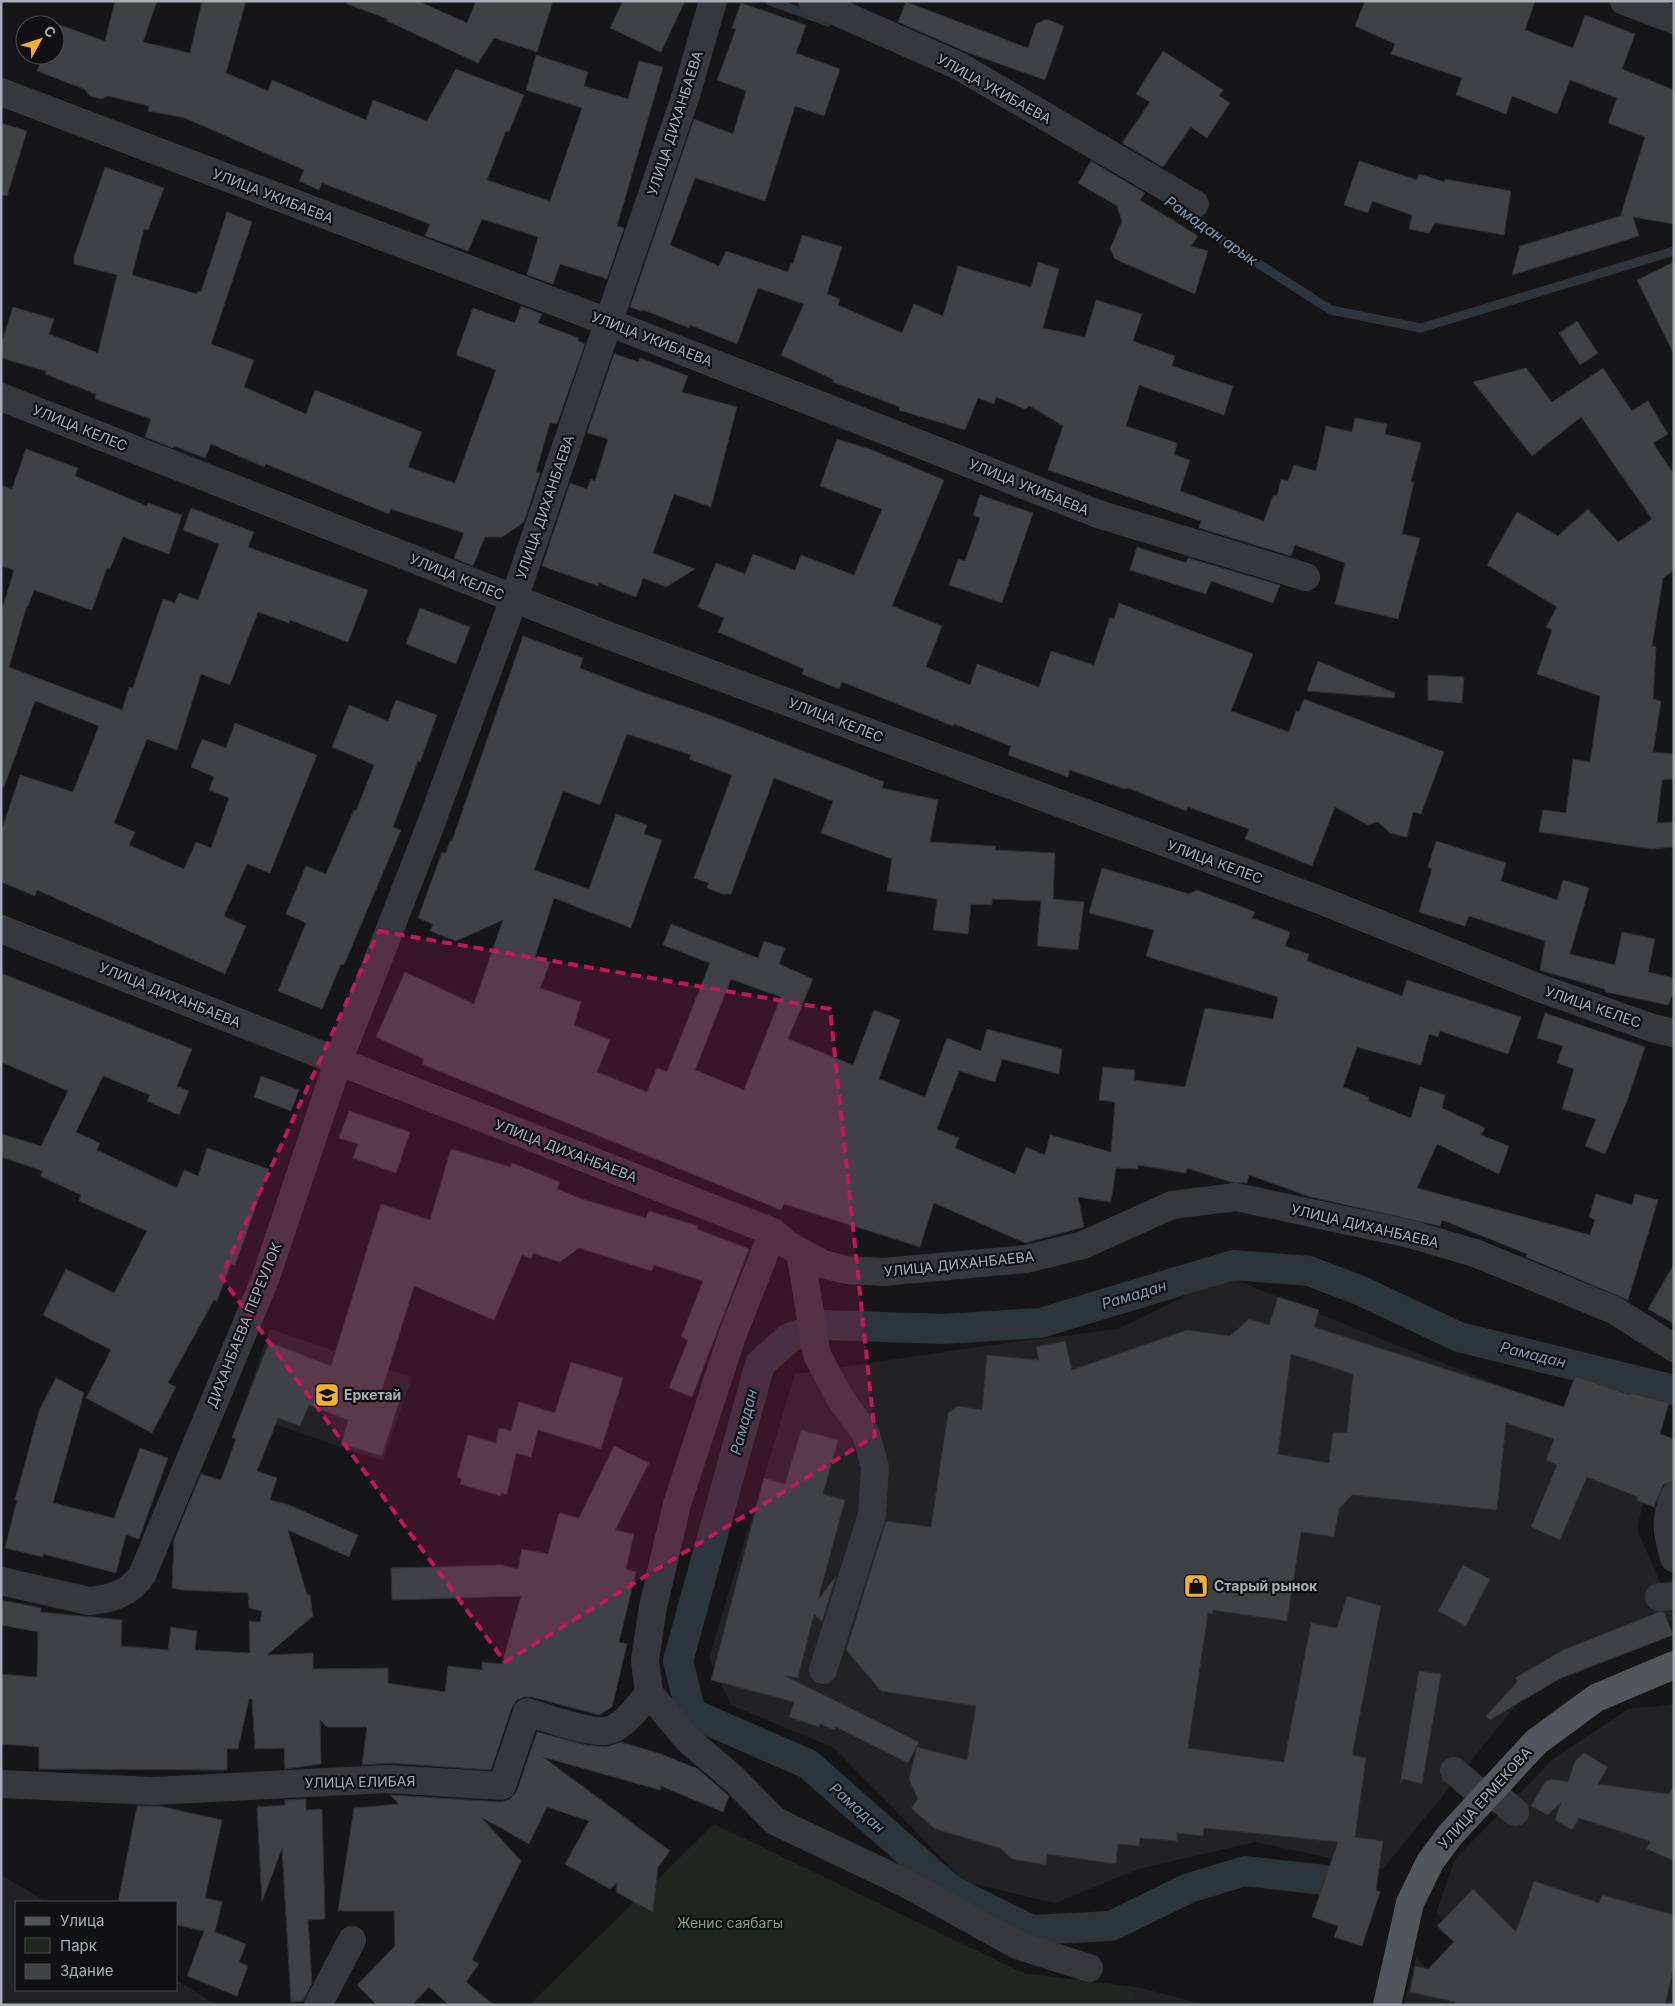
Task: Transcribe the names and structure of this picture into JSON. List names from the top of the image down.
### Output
{
  "streets": {
    "main road": ["УЛИЦА ЕРМЕКОВА"],
    "street": [
      "УЛИЦА УКИБАЕВА",
      "УЛИЦА ДИХАНБАЕВА",
      "УЛИЦА КЕЛЕС",
      "ДИХАНБАЕВА ПЕРЕУЛОК",
      "УЛИЦА ЕЛИБАЯ"
    ]
  },
  "crossings": [
    ["УЛИЦА УКИБАЕВА", "УЛИЦА ДИХАНБАЕВА"],
    ["УЛИЦА ДИХАНБАЕВА", "УЛИЦА КЕЛЕС"],
    ["УЛИЦА ДИХАНБАЕВА", "ДИХАНБАЕВА ПЕРЕУЛОК"]
  ],
  "water": ["Рамадан арык", "Рамадан"],
  "parks": ["Женис саябагы"],
  "places": {
    "school or university": ["Еркетай"],
    "shop": ["Старый рынок"]
  },
  "legend": ["Улица", "Парк", "Здание"],
  "north": "top right"
}
